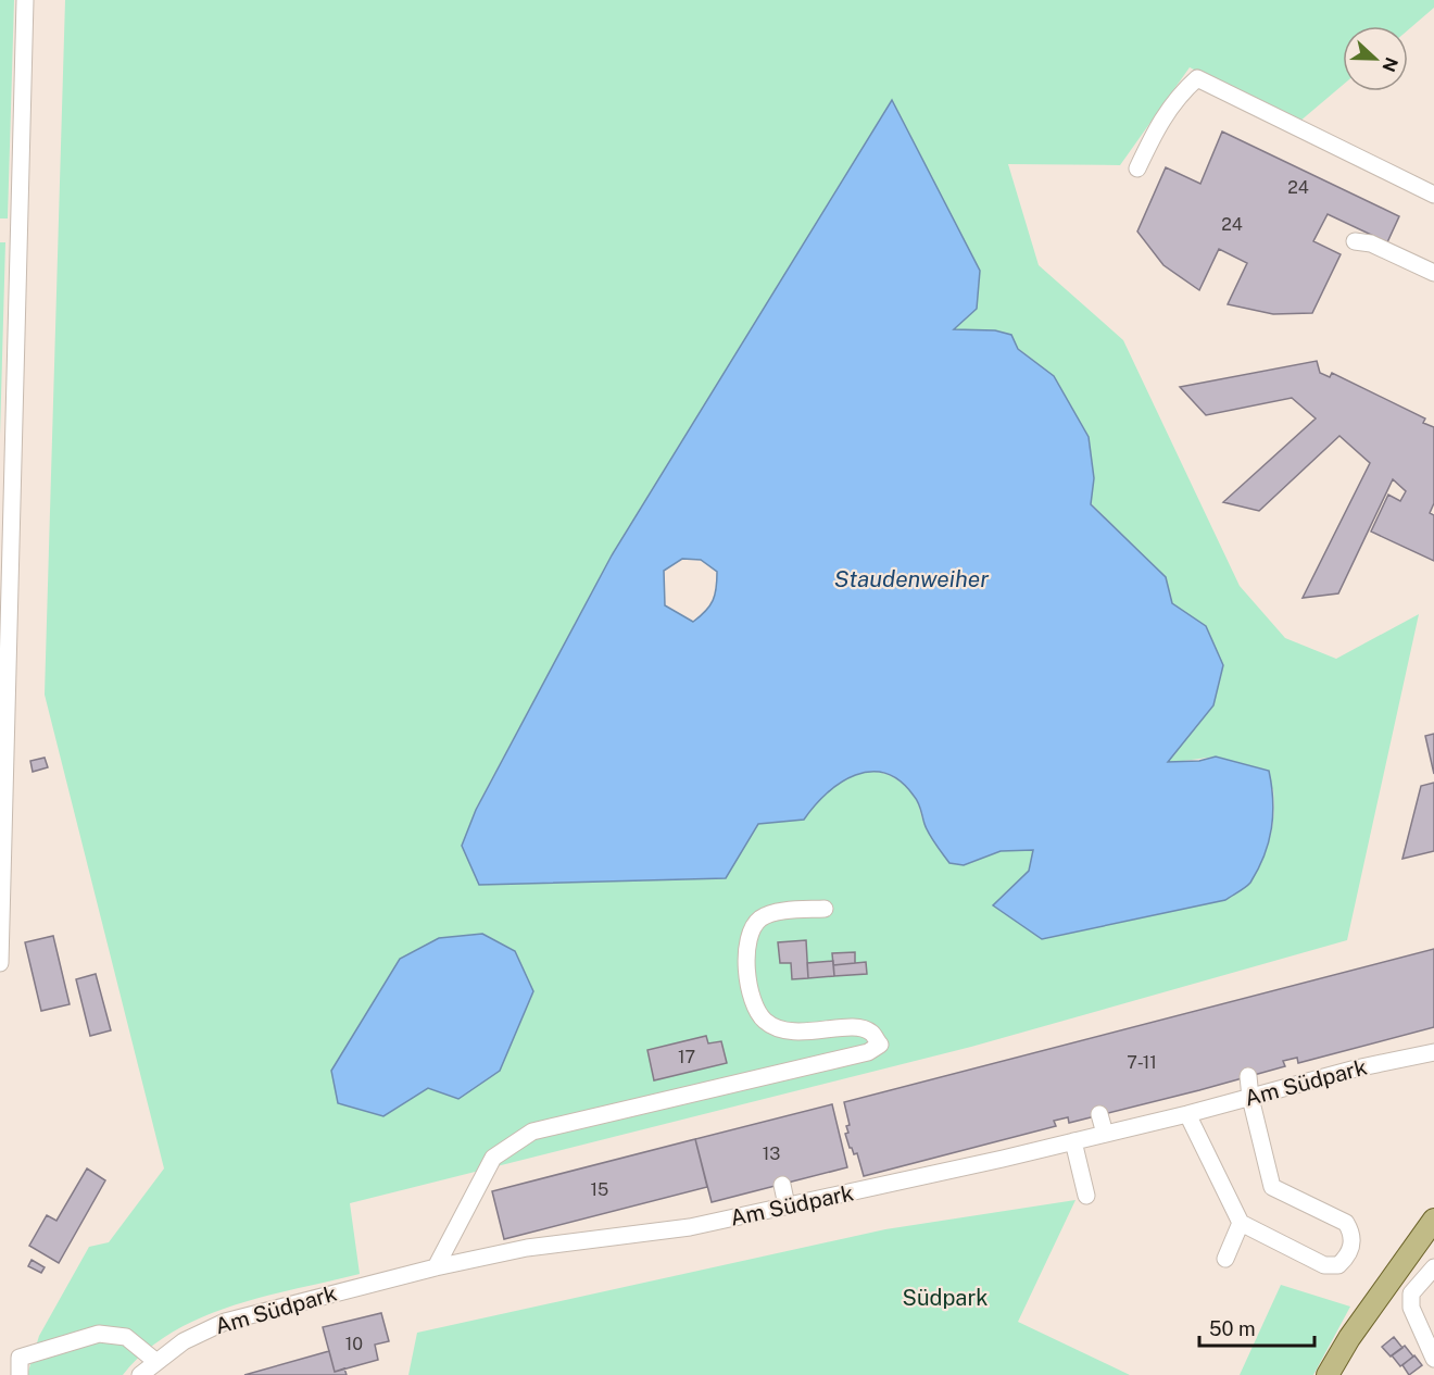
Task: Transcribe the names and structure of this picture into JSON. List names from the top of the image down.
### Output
{
  "streets": {
    "street": ["Am Südpark"]
  },
  "water": ["Staudenweiher"],
  "parks": ["Südpark"],
  "house_numbers": [
    "24",
    "24",
    "17",
    "7-11",
    "13",
    "15",
    "10"
  ],
  "scale_bar": "50 m",
  "north": "right"
}
